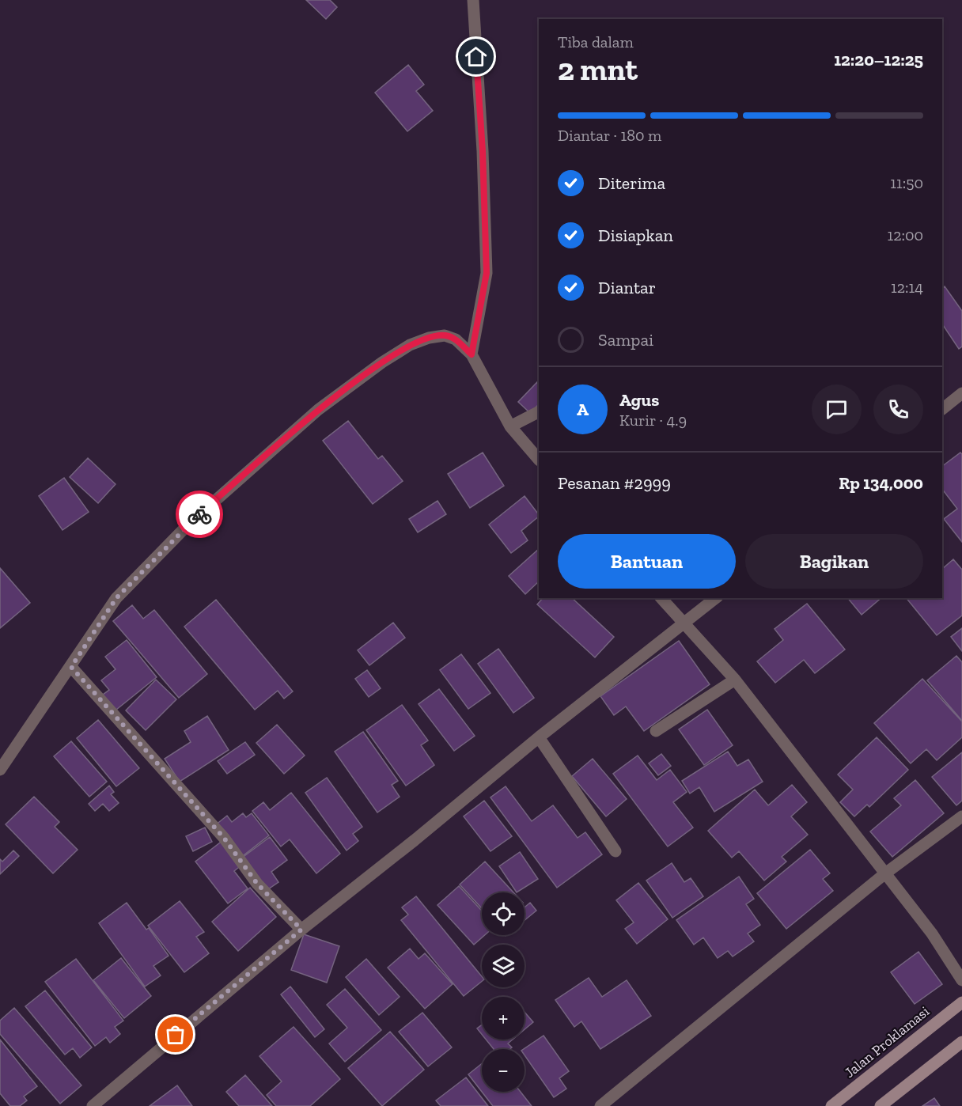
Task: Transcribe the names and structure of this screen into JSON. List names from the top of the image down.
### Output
{
  "streets": {
    "street": ["Jalan Proklamasi"]
  },
  "page": {
    "heading": ["2 mnt", "Tiba dalam", "12:20–12:25"],
    "panel": [
      "Agus",
      "Kurir · 4.9",
      "Pesanan #2999",
      "Rp 134,000"
    ],
    "bar": "Diantar · 180 m",
    "list": [
      ["Diterima", "11:50"],
      ["Disiapkan", "12:00"],
      ["Diantar", "12:14"],
      "Sampai"
    ],
    "round": "A",
    "buttons": ["Bantuan", "Bagikan"],
    "map_buttons": ["+", "−"]
  }
}
